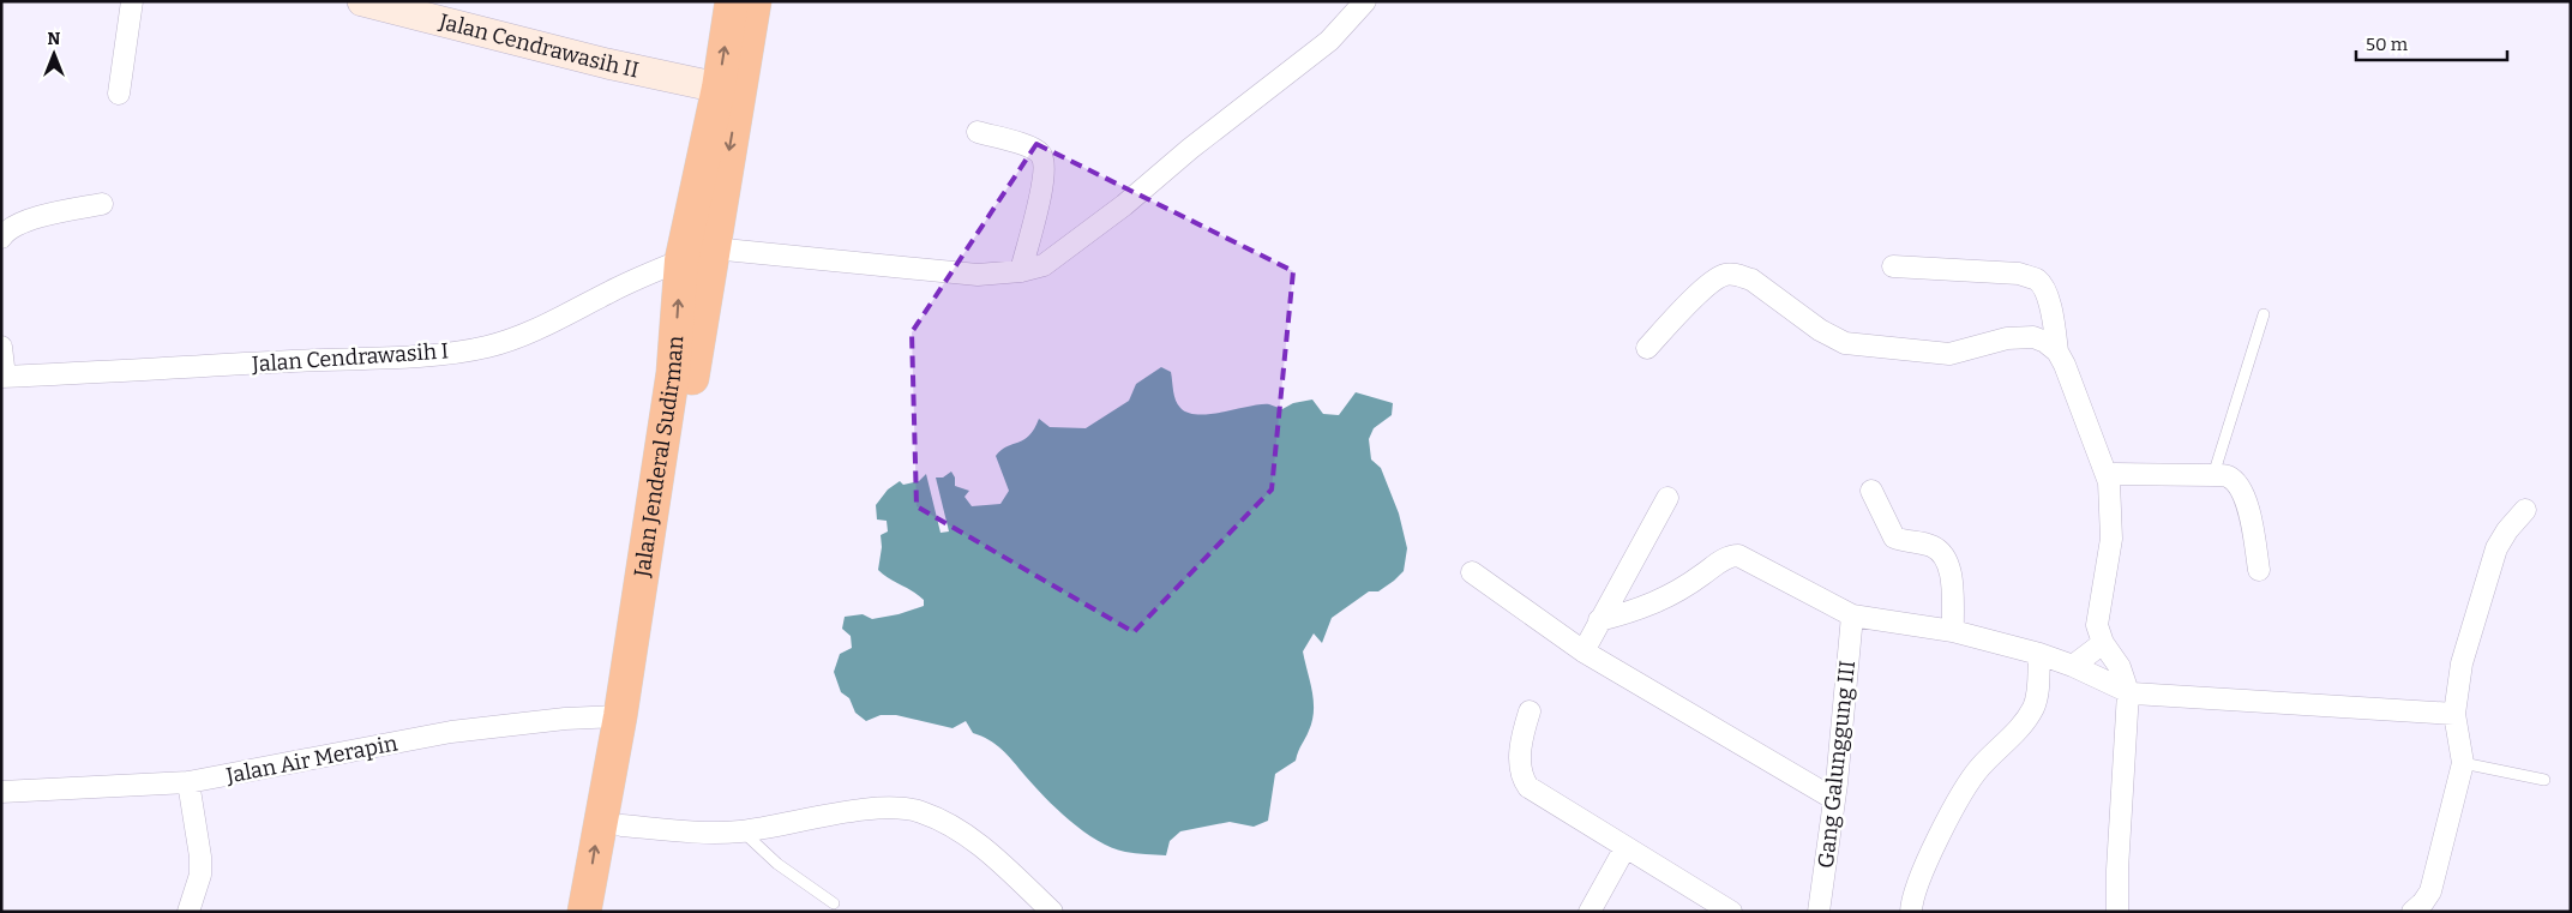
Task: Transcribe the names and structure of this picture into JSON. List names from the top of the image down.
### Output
{
  "streets": {
    "highway": ["Jalan Jenderal Sudirman"],
    "street": [
      "Jalan Cendrawasih II",
      "Jalan Cendrawasih I",
      "Jalan Air Merapin",
      "Gang Galunggung III"
    ]
  },
  "crossings": [
    ["Jalan Cendrawasih II", "Jalan Jenderal Sudirman"],
    ["Jalan Cendrawasih I", "Jalan Jenderal Sudirman"],
    ["Jalan Jenderal Sudirman", "Jalan Air Merapin"]
  ],
  "scale_bar": "50 m",
  "north": "top"
}
